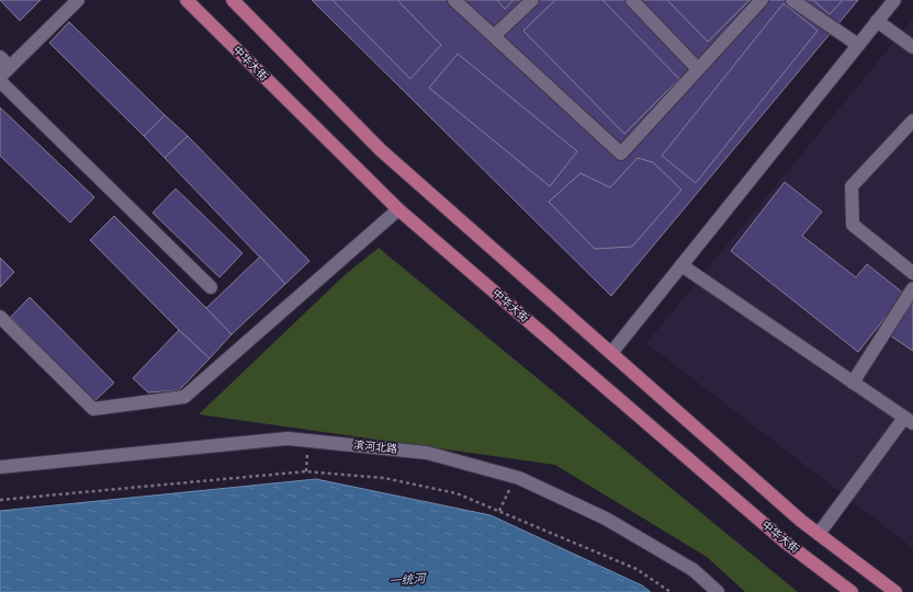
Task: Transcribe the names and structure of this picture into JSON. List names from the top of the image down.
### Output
{
  "streets": {
    "main road": ["中华大街"],
    "street": ["滨河北路"]
  },
  "water": ["一统河"]
}
